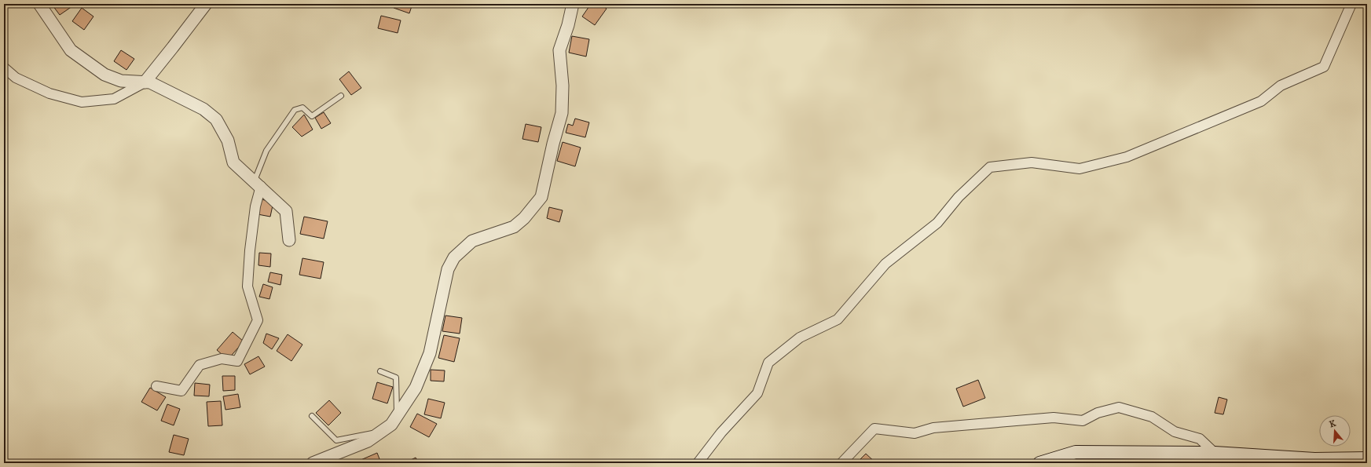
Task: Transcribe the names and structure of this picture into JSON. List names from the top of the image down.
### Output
{
  "north": "top"
}
